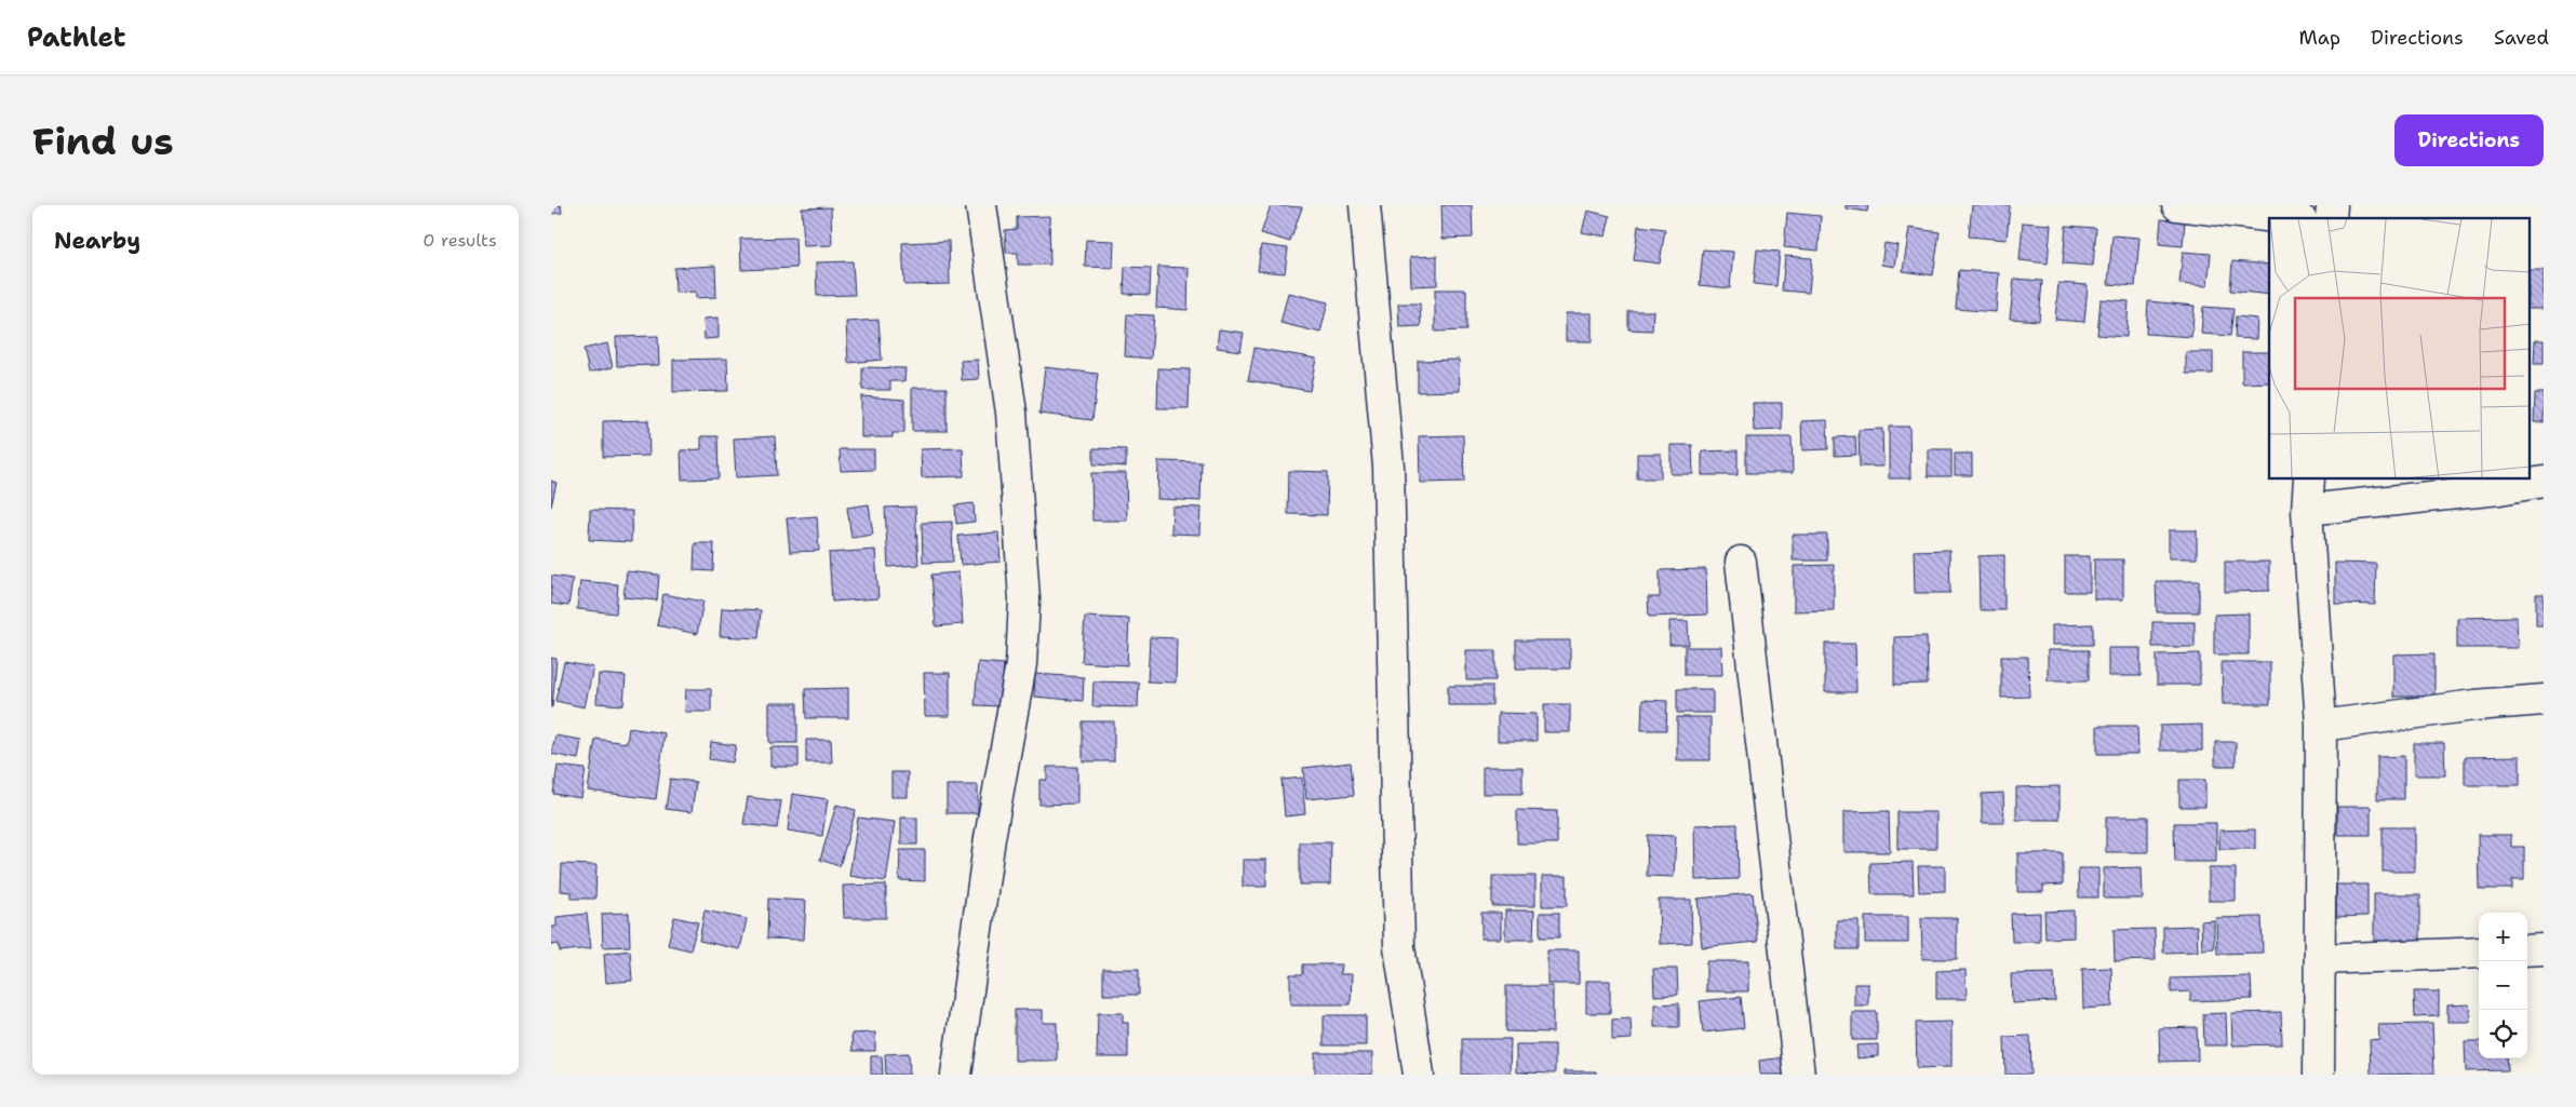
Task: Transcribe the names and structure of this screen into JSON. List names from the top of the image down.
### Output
{
  "page": {
    "header": "Pathlet",
    "nav": ["Map", "Directions", "Saved"],
    "buttons": "Directions",
    "title": "Find us",
    "heading": ["Nearby", "0 results"],
    "map_buttons": ["+", "−"]
  }
}
